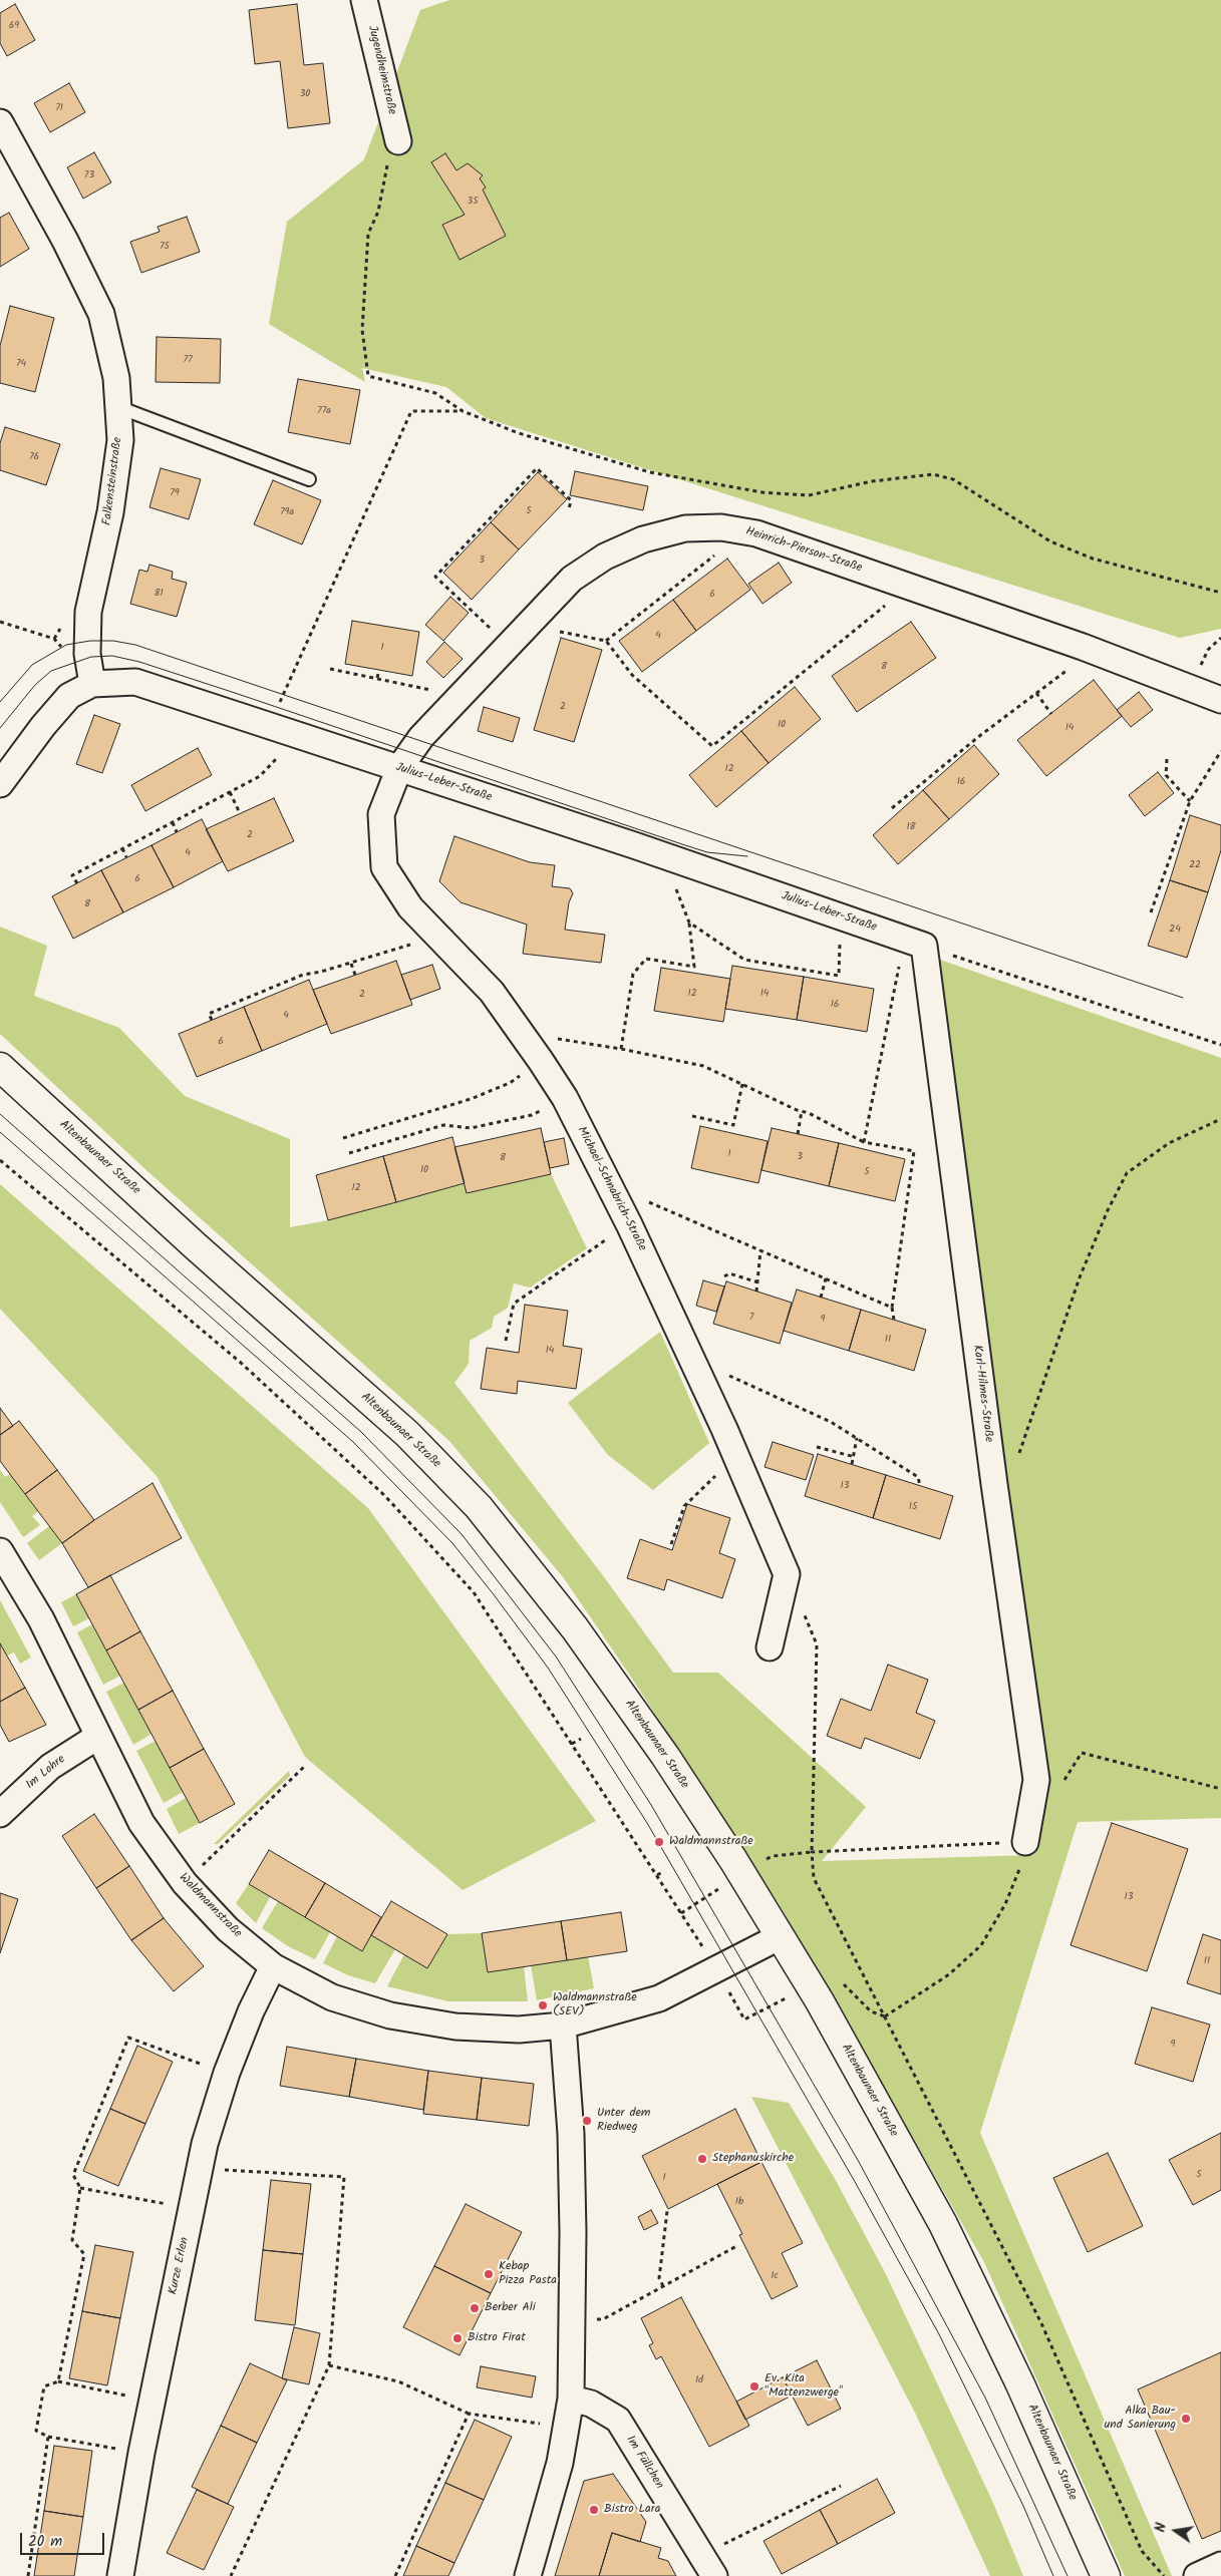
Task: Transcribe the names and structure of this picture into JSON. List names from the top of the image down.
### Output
{
  "streets": {
    "main road": ["Altenbaunaer Straße"],
    "street": [
      "Jugendheimstraße",
      "Falkensteinstraße",
      "Heinrich-Pierson-Straße",
      "Julius-Leber-Straße",
      "Michael-Schnabrich-Straße",
      "Karl-Hilmes-Straße",
      "Im Lohre",
      "Waldmannstraße",
      "Kurze Erlen",
      "Im Füllchen"
    ]
  },
  "crossings": [
    ["Falkensteinstraße", "Julius-Leber-Straße"],
    ["Heinrich-Pierson-Straße", "Julius-Leber-Straße"],
    ["Heinrich-Pierson-Straße", "Michael-Schnabrich-Straße"],
    ["Julius-Leber-Straße", "Michael-Schnabrich-Straße"],
    ["Julius-Leber-Straße", "Karl-Hilmes-Straße"],
    ["Altenbaunaer Straße", "Waldmannstraße"],
    ["Im Lohre", "Waldmannstraße"],
    ["Waldmannstraße", "Kurze Erlen"]
  ],
  "places": [
    "Waldmannstraße",
    "Waldmannstraße (SEV)",
    "Unter dem Riedweg",
    "Stephanuskirche",
    "Kebap Pizza Pasta",
    "Berber Ali",
    "Bistro Firat",
    "Ev. Kita \"Mattenzwerge\"",
    "Alka Bau- und Sanierung",
    "Bistro Lara"
  ],
  "house_numbers": [
    "69",
    "30",
    "71",
    "73",
    "35",
    "75",
    "77",
    "74",
    "77a",
    "76",
    "79",
    "5",
    "79a",
    "3",
    "81",
    "6",
    "4",
    "1",
    "8",
    "2",
    "10",
    "14",
    "12",
    "16",
    "18",
    "2",
    "4",
    "22",
    "6",
    "8",
    "24",
    "12",
    "14",
    "2",
    "16",
    "4",
    "6",
    "1",
    "3",
    "8",
    "10",
    "5",
    "12",
    "7",
    "9",
    "11",
    "14",
    "13",
    "15",
    "13",
    "11",
    "9",
    "5",
    "1",
    "1b",
    "1c",
    "1d"
  ],
  "scale_bar": "20 m",
  "north": "left"
}
